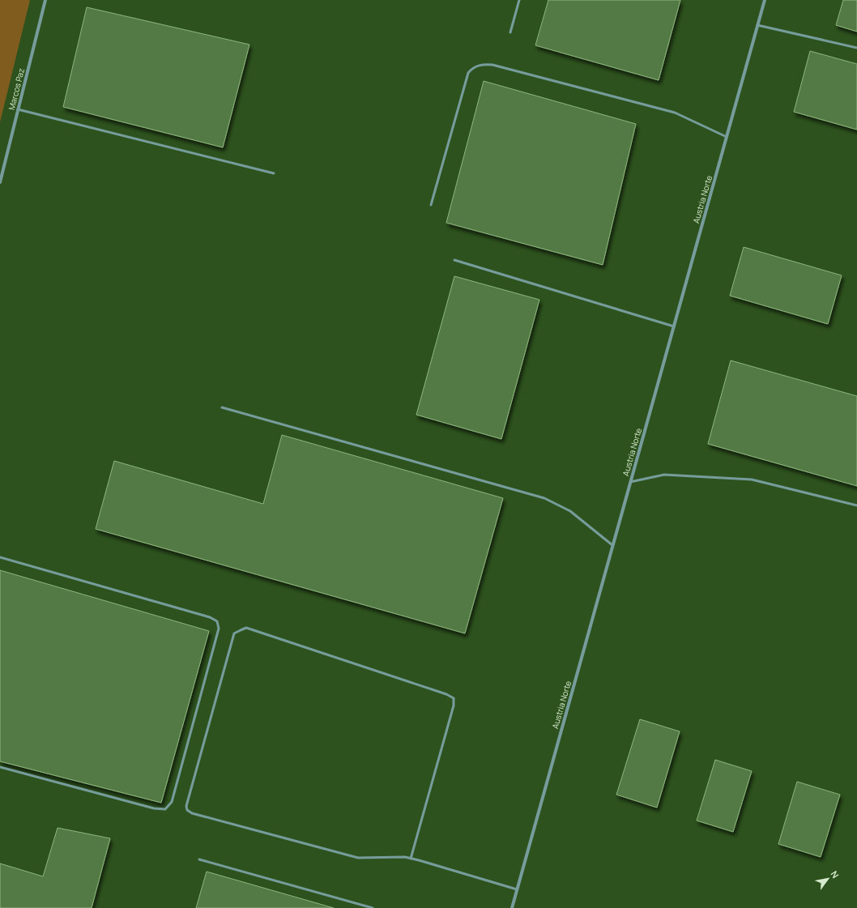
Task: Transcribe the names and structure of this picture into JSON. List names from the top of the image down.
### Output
{
  "streets": {
    "street": ["Marcos Paz", "Austria Norte"]
  },
  "north": "top right"
}
